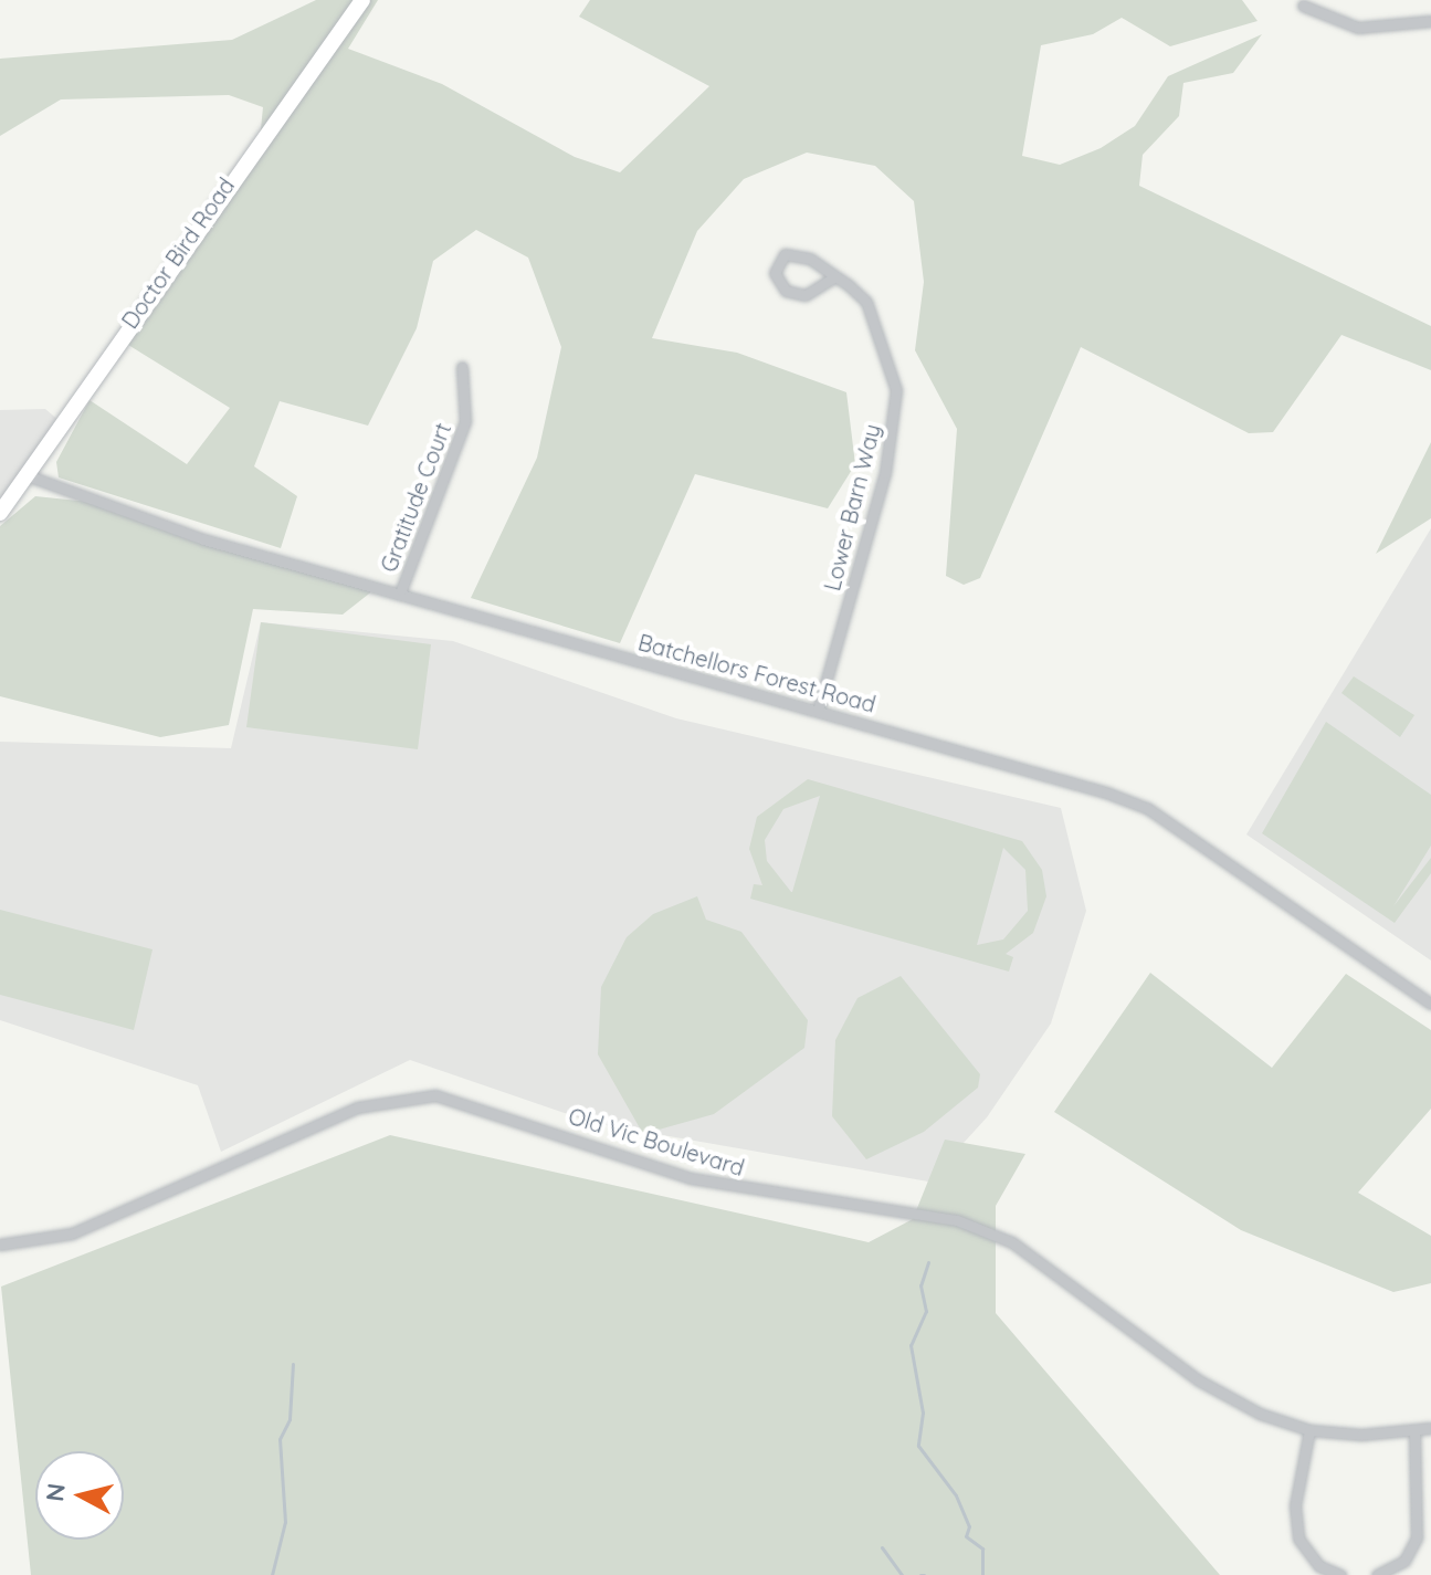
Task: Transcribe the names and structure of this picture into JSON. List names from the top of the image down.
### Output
{
  "streets": {
    "main road": ["Doctor Bird Road"],
    "street": [
      "Gratitude Court",
      "Lower Barn Way",
      "Batchellors Forest Road",
      "Old Vic Boulevard"
    ]
  },
  "crossings": [
    ["Doctor Bird Road", "Batchellors Forest Road"],
    ["Gratitude Court", "Batchellors Forest Road"],
    ["Lower Barn Way", "Batchellors Forest Road"]
  ],
  "north": "left"
}
